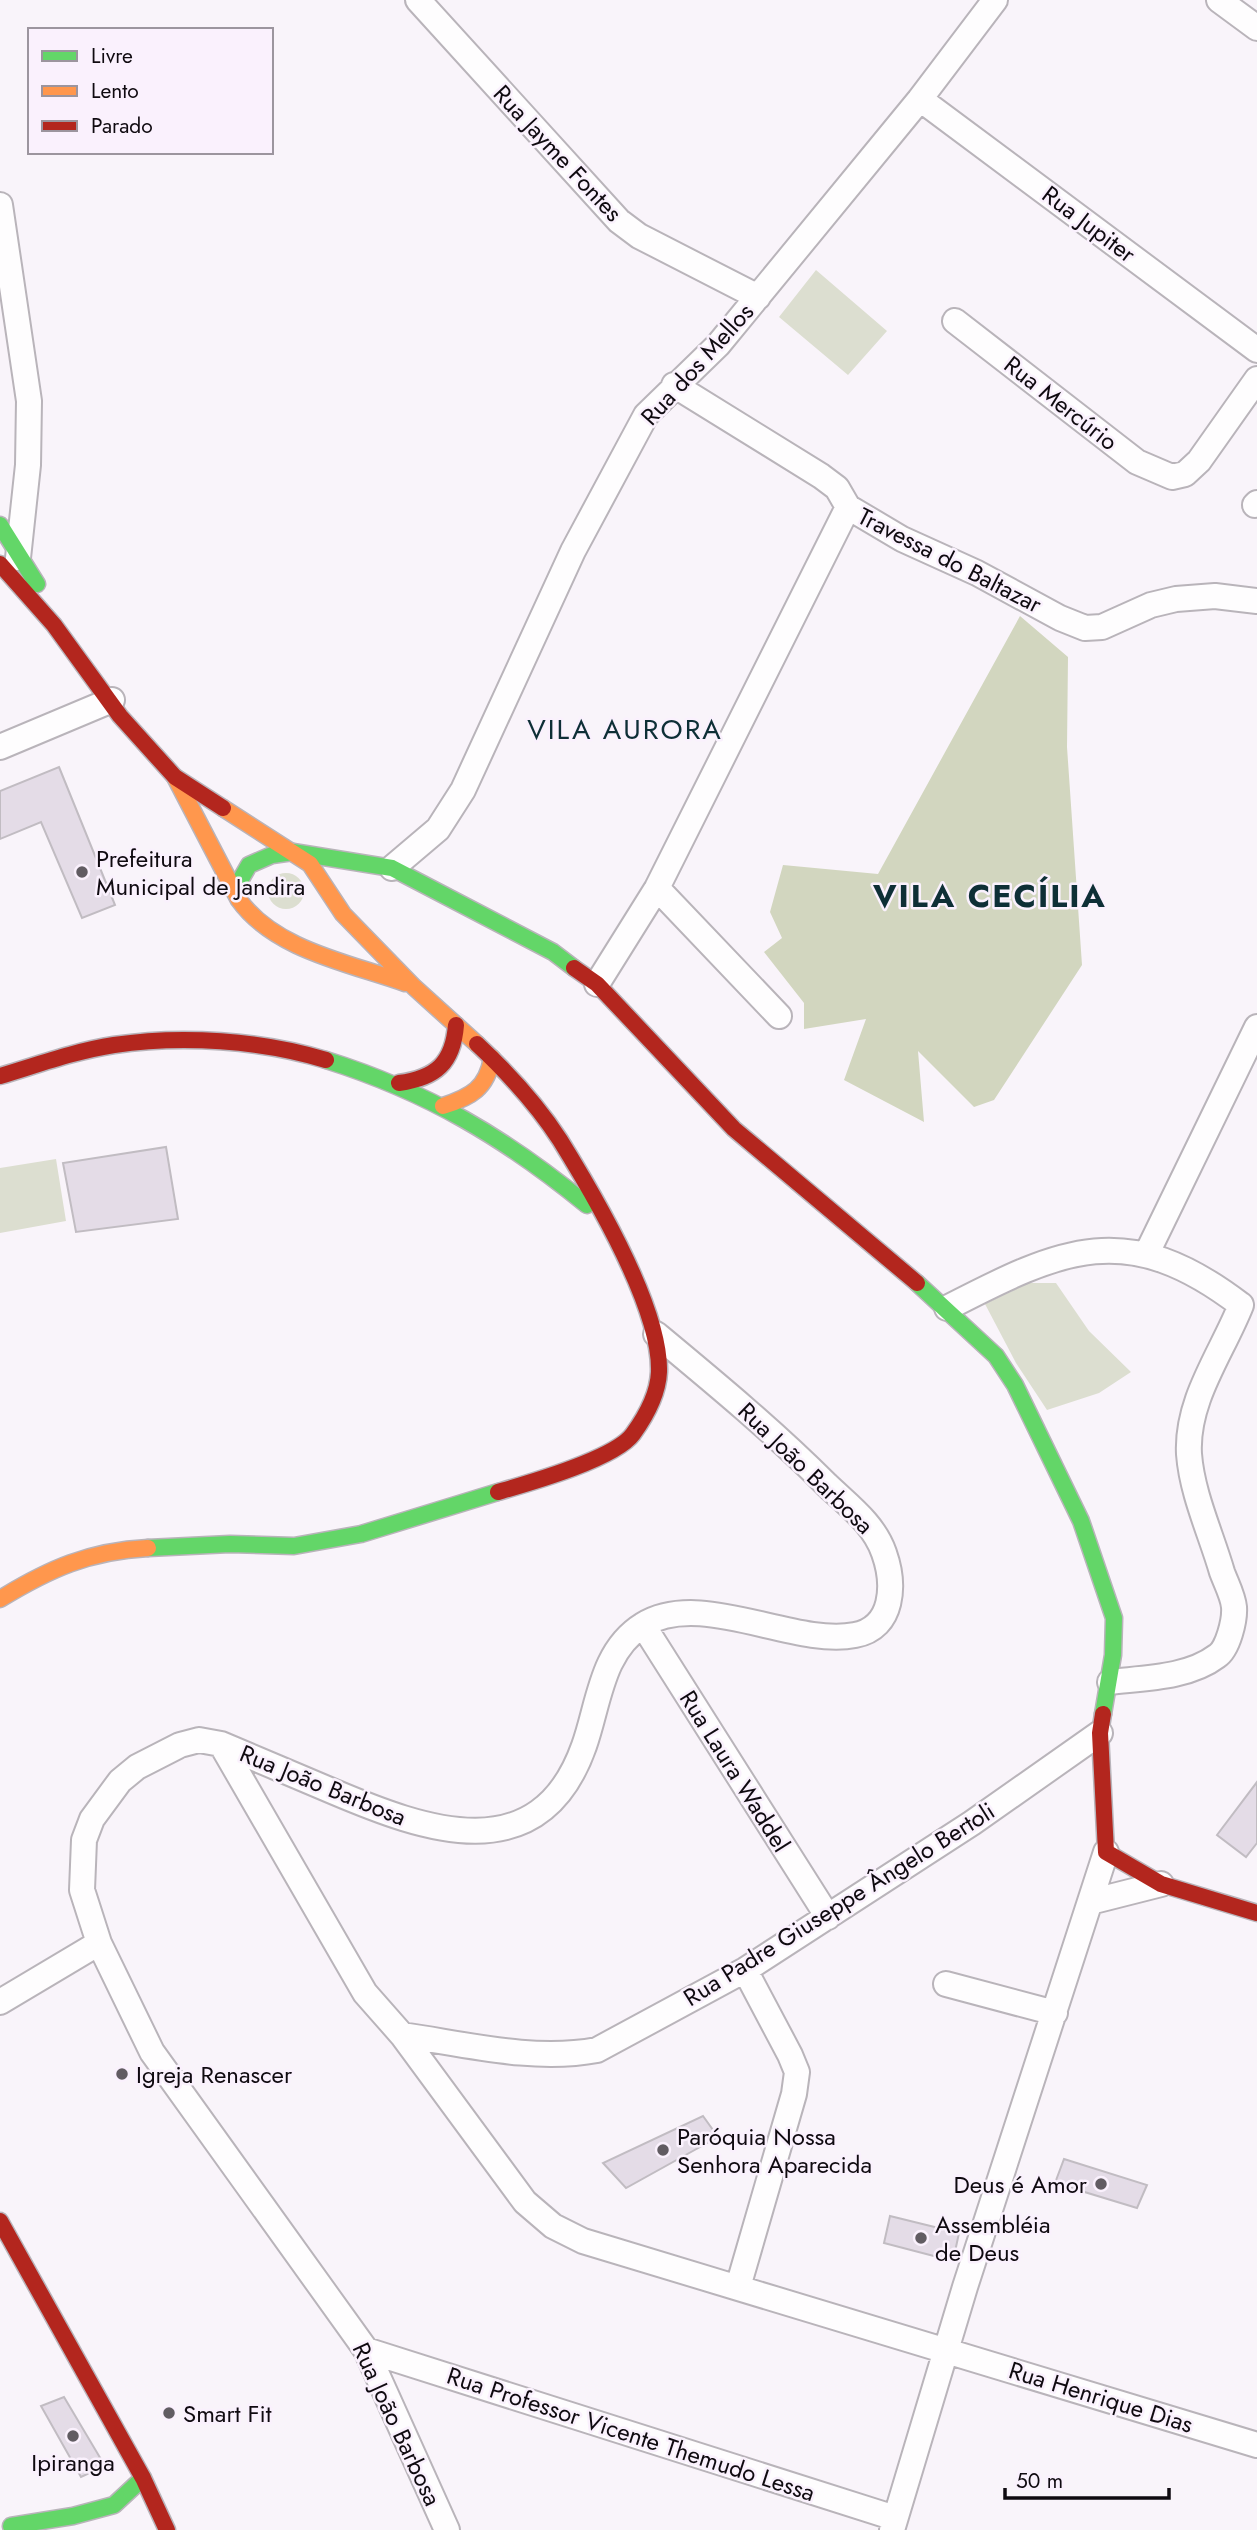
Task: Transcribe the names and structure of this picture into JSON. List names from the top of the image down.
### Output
{
  "streets": {
    "street": [
      "Rua Jayme Fontes",
      "Rua Jupiter",
      "Rua dos Mellos",
      "Rua Mercúrio",
      "Travessa do Baltazar",
      "Rua João Barbosa",
      "Rua Laura Waddel",
      "Rua Padre Giuseppe Ângelo Bertoli",
      "Rua Henrique Dias",
      "Rua Professor Vicente Themudo Lessa"
    ]
  },
  "crossings": [
    ["Rua Jayme Fontes", "Rua dos Mellos"],
    ["Rua Jupiter", "Rua dos Mellos"],
    ["Rua dos Mellos", "Travessa do Baltazar"],
    ["Rua João Barbosa", "Rua Laura Waddel"],
    ["Rua João Barbosa", "Rua Henrique Dias"],
    ["Rua João Barbosa", "Rua Professor Vicente Themudo Lessa"],
    ["Rua Laura Waddel", "Rua Padre Giuseppe Ângelo Bertoli"],
    ["Rua Padre Giuseppe Ângelo Bertoli", "Rua Henrique Dias"]
  ],
  "districts": ["VILA AURORA", "VILA CECÍLIA"],
  "places": [
    "Prefeitura Municipal de Jandira",
    "Igreja Renascer",
    "Paróquia Nossa Senhora Aparecida",
    "Deus é Amor",
    "Assembléia de Deus",
    "Smart Fit",
    "Ipiranga"
  ],
  "legend": ["Livre", "Lento", "Parado"],
  "scale_bar": "50 m"
}
